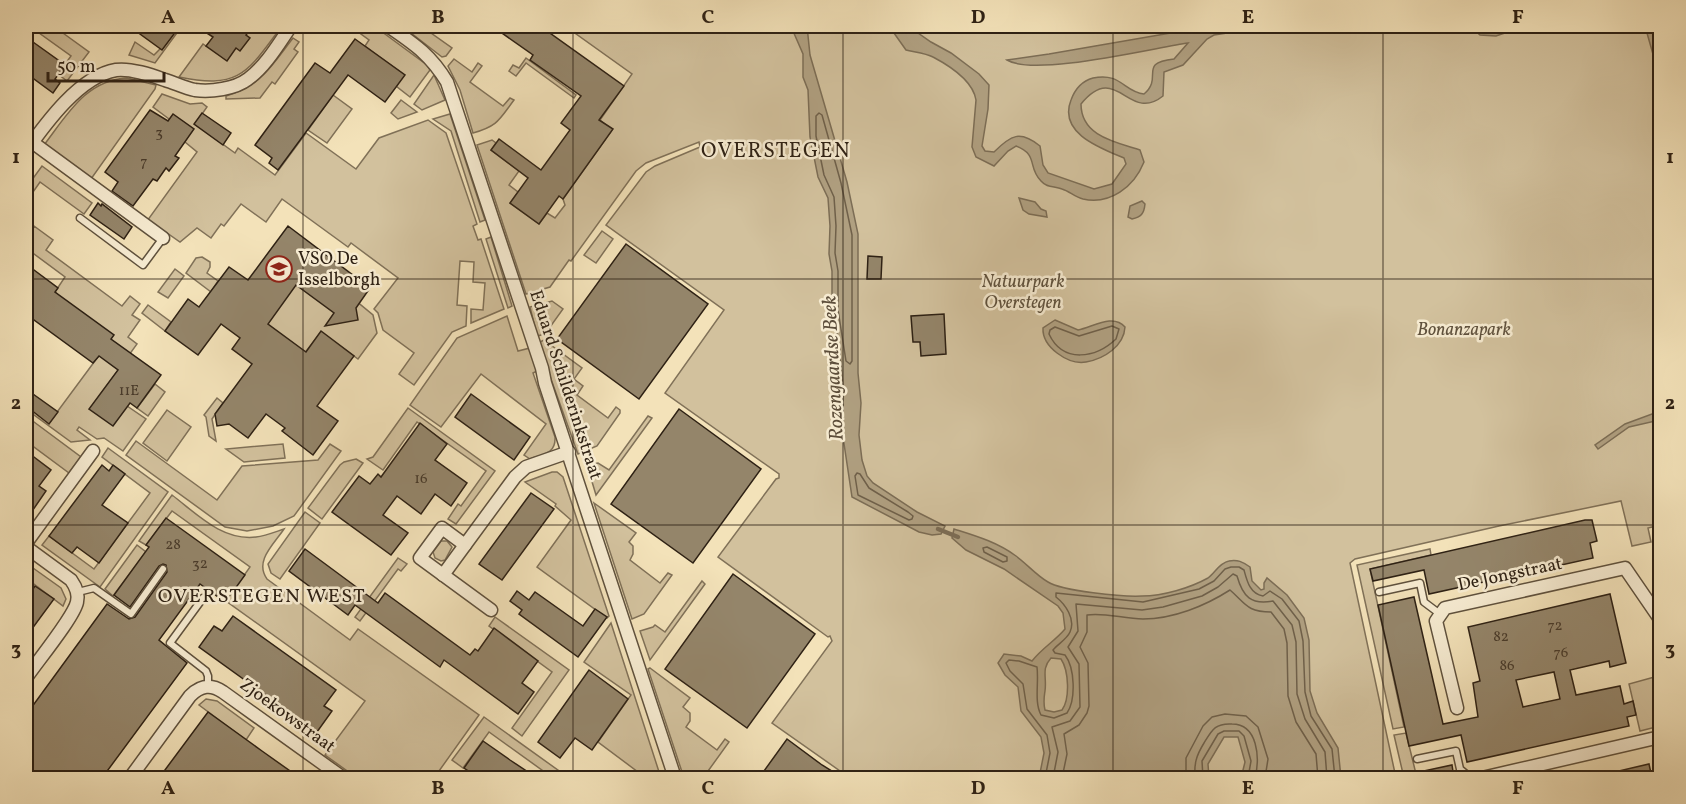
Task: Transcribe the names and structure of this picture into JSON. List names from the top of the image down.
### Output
{
  "streets": {
    "street": ["Eduard Schilderinkstraat", "De Jongstraat", "Zjoekowstraat"]
  },
  "districts": ["OVERSTEGEN", "OVERSTEGEN WEST"],
  "water": ["Rozengaardse Beek"],
  "parks": ["Natuurpark Overstegen", "Bonanzapark"],
  "places": {
    "school or university": ["VSO De Isselborgh"]
  },
  "house_numbers": [
    "3",
    "7",
    "11E",
    "16",
    "28",
    "32",
    "72",
    "82",
    "76",
    "86"
  ],
  "scale_bar": "50 m",
  "grid": {
    "columns": [
      "A",
      "B",
      "C",
      "D",
      "E",
      "F"
    ],
    "rows": ["1", "2", "3"]
  }
}
